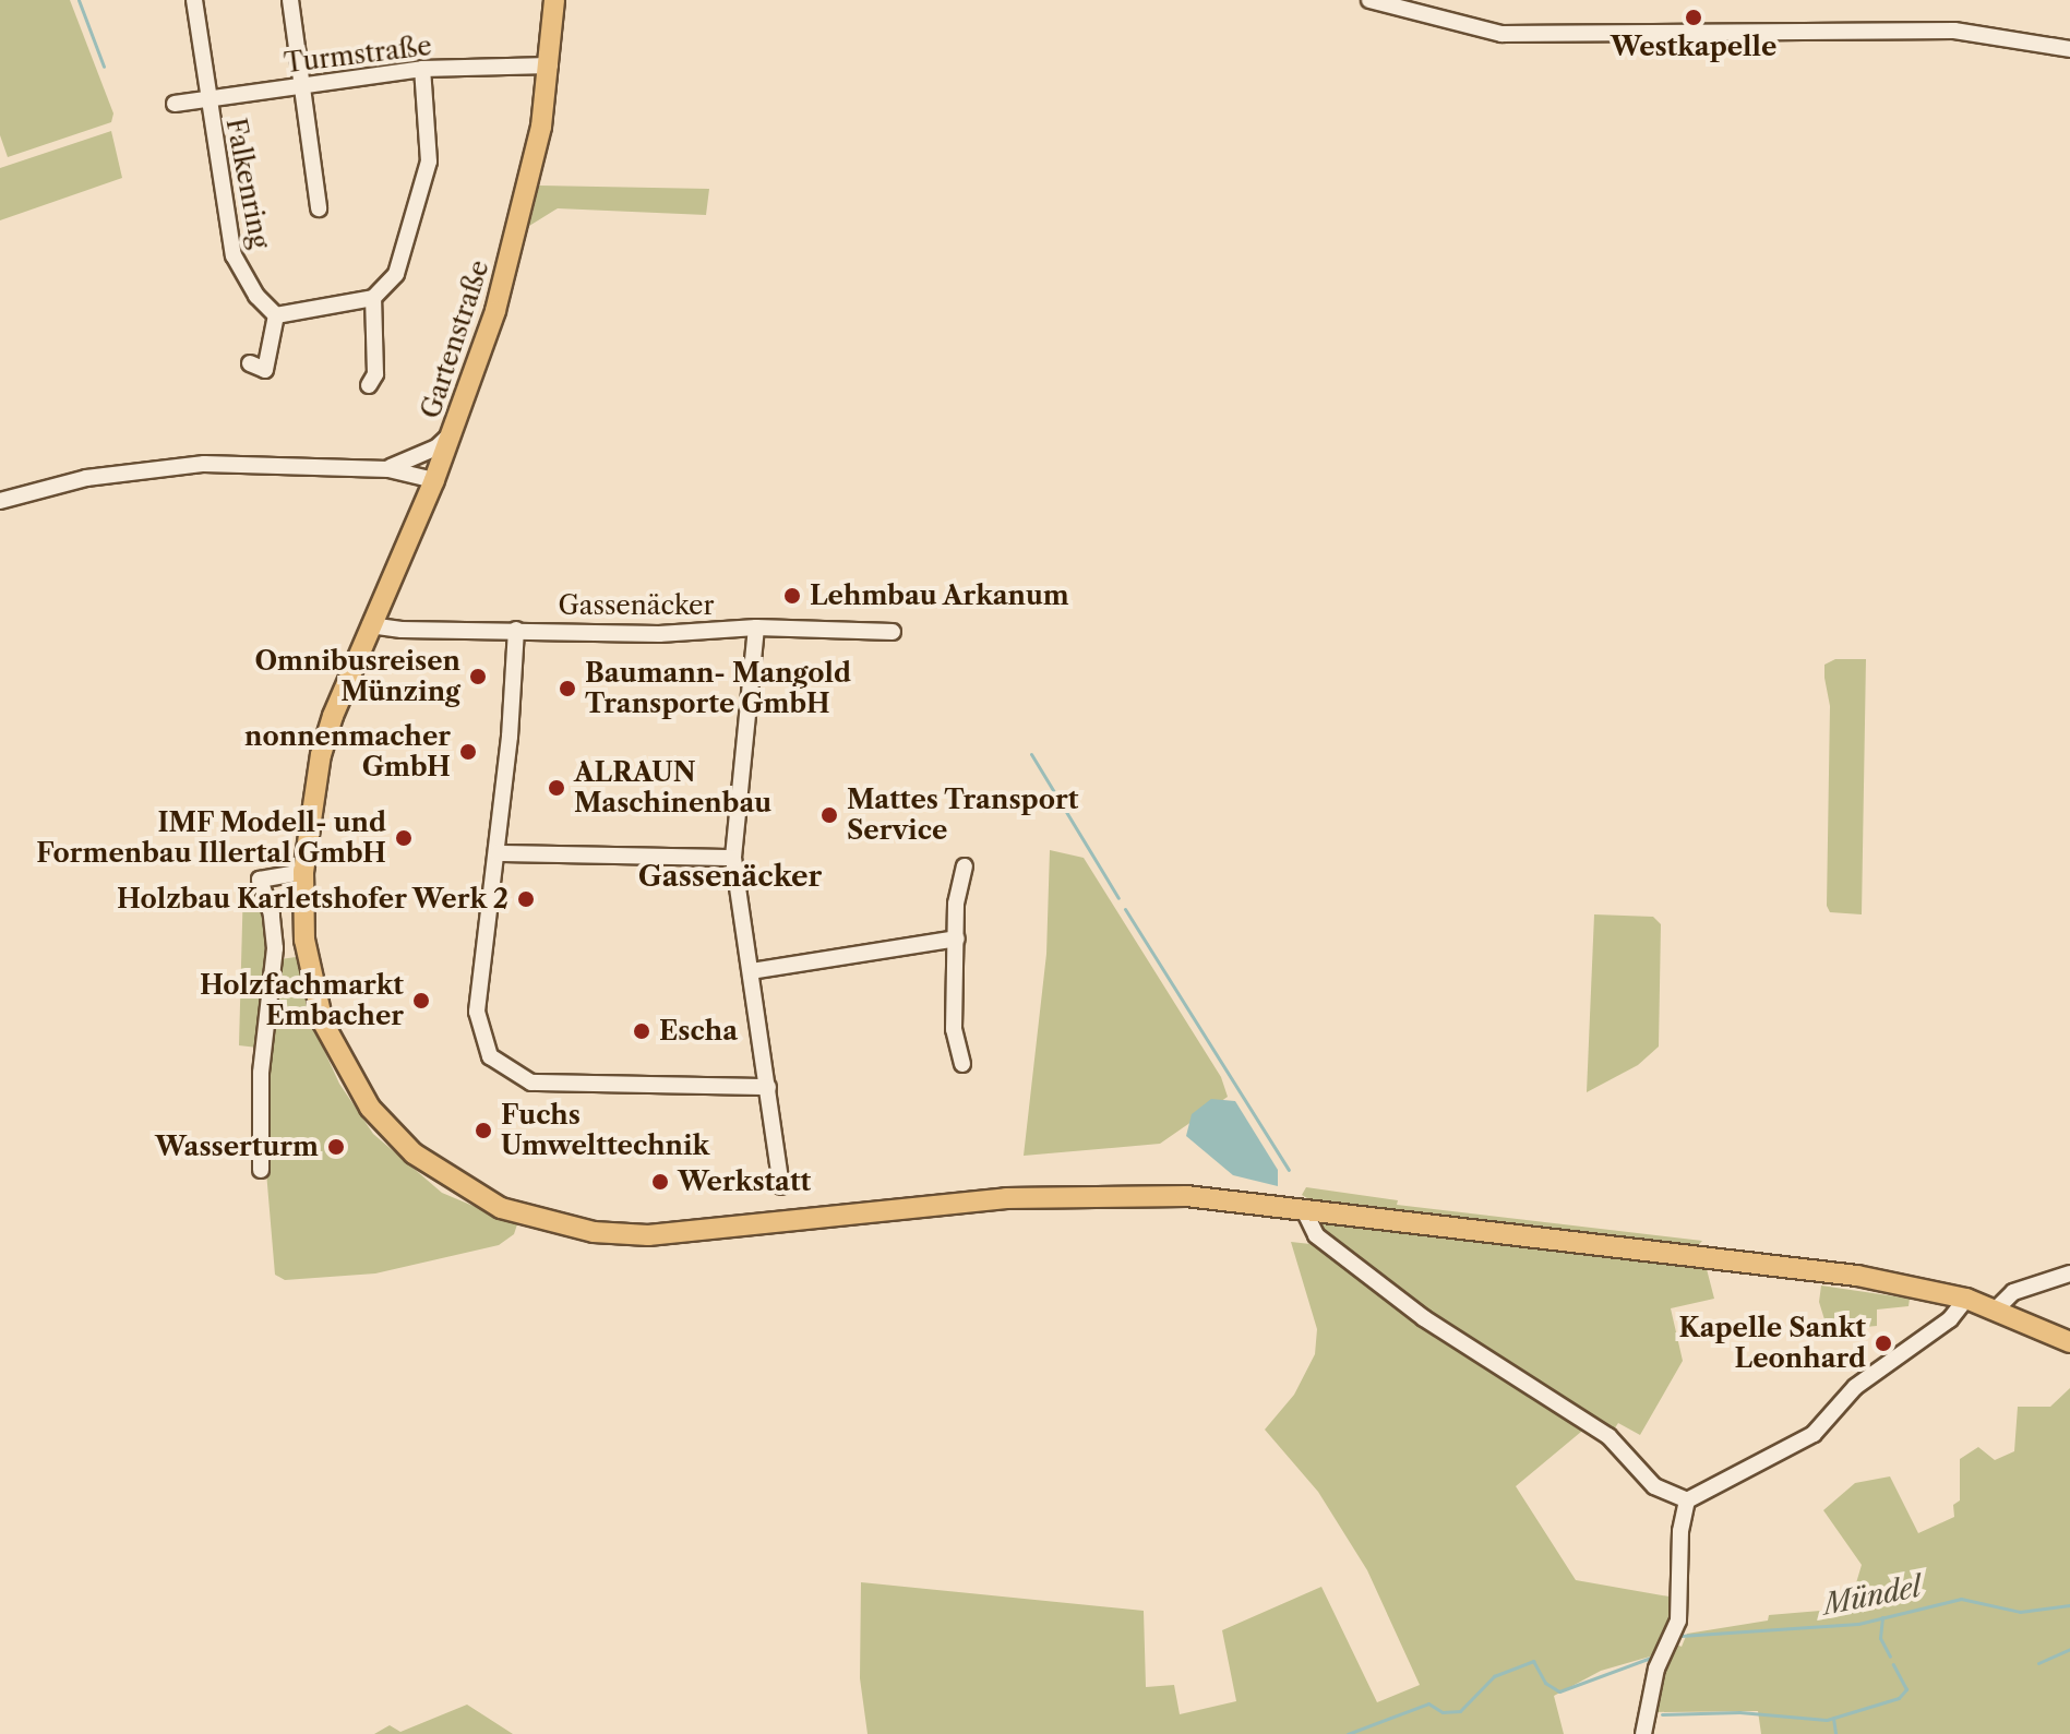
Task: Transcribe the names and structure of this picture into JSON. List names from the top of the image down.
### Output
{
  "streets": {
    "main road": ["Gartenstraße"],
    "street": ["Turmstraße", "Falkenring", "Gassenäcker"]
  },
  "crossings": [
    ["Turmstraße", "Falkenring"],
    ["Turmstraße", "Gartenstraße"],
    ["Gartenstraße", "Gassenäcker"]
  ],
  "districts": ["Gassenäcker"],
  "water": ["Mündel"],
  "places": [
    "Westkapelle",
    "Lehmbau Arkanum",
    "Omnibusreisen Münzing",
    "Baumann- Mangold Transporte GmbH",
    "nonnenmacher GmbH",
    "ALRAUN Maschinenbau",
    "Mattes Transport Service",
    "IMF Modell- und Formenbau Illertal GmbH",
    "Holzbau Karletshofer Werk 2",
    "Holzfachmarkt Embacher",
    "Escha",
    "Fuchs Umwelttechnik",
    "Wasserturm",
    "Werkstatt",
    "Kapelle Sankt Leonhard"
  ]
}
